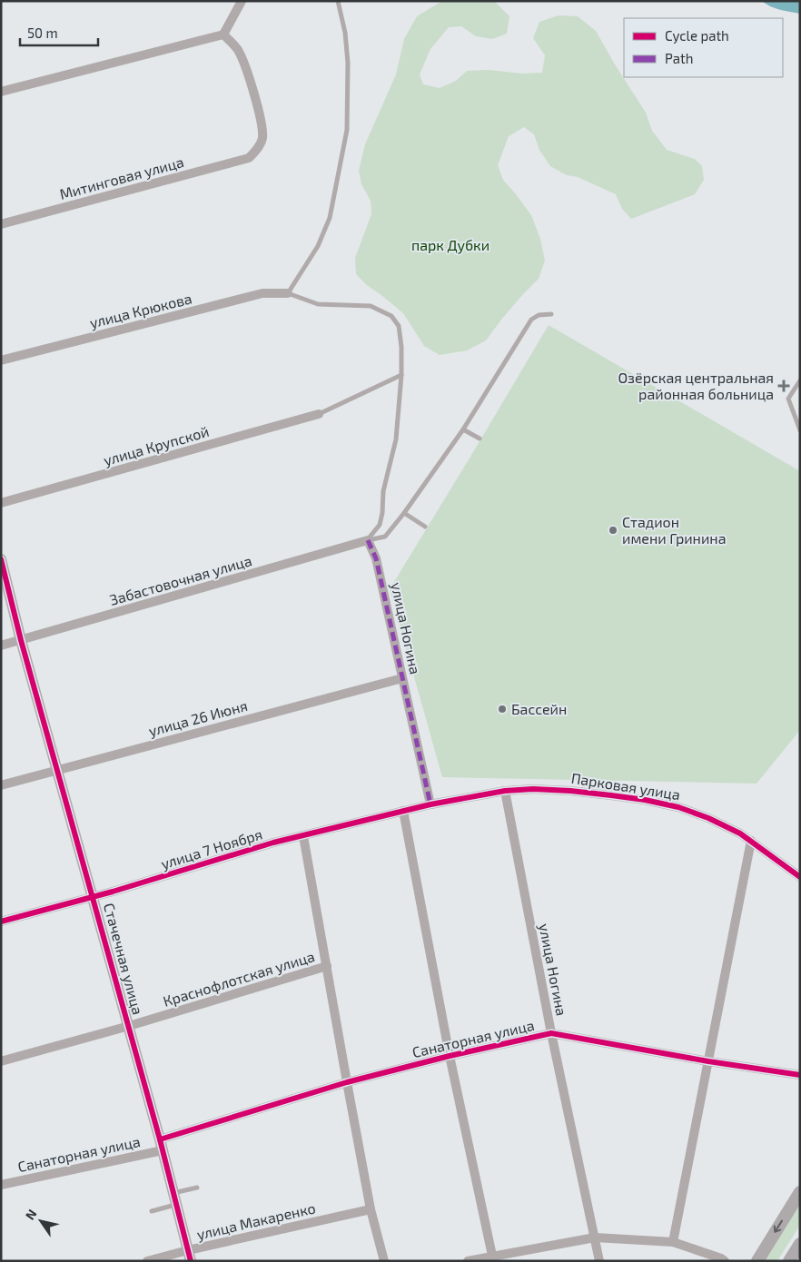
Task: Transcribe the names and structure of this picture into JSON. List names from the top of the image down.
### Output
{
  "streets": {
    "street": [
      "Митинговая улица",
      "улица Крюкова",
      "улица Крупской",
      "Забастовочная улица",
      "улица Ногина",
      "улица 26 Июня",
      "Парковая улица",
      "улица 7 Ноября",
      "Стачечная улица",
      "Краснофлотская улица",
      "Санаторная улица",
      "улица Макаренко"
    ]
  },
  "crossings": [
    ["Забастовочная улица", "улица Ногина"],
    ["Забастовочная улица", "Стачечная улица"],
    ["улица Ногина", "улица 26 Июня"],
    ["улица Ногина", "Парковая улица"],
    ["улица Ногина", "улица 7 Ноября"],
    ["улица Ногина", "Санаторная улица"],
    ["улица 26 Июня", "Стачечная улица"],
    ["Парковая улица", "улица 7 Ноября"],
    ["улица 7 Ноября", "Стачечная улица"],
    ["Стачечная улица", "Краснофлотская улица"],
    ["Стачечная улица", "Санаторная улица"],
    ["Стачечная улица", "улица Макаренко"]
  ],
  "parks": ["парк Дубки"],
  "places": {
    "health": ["Озёрская центральная районная больница"],
    "other": ["Стадион имени Гринина", "Бассейн"]
  },
  "legend": ["Cycle path", "Path"],
  "scale_bar": "50 m",
  "north": "top left"
}
